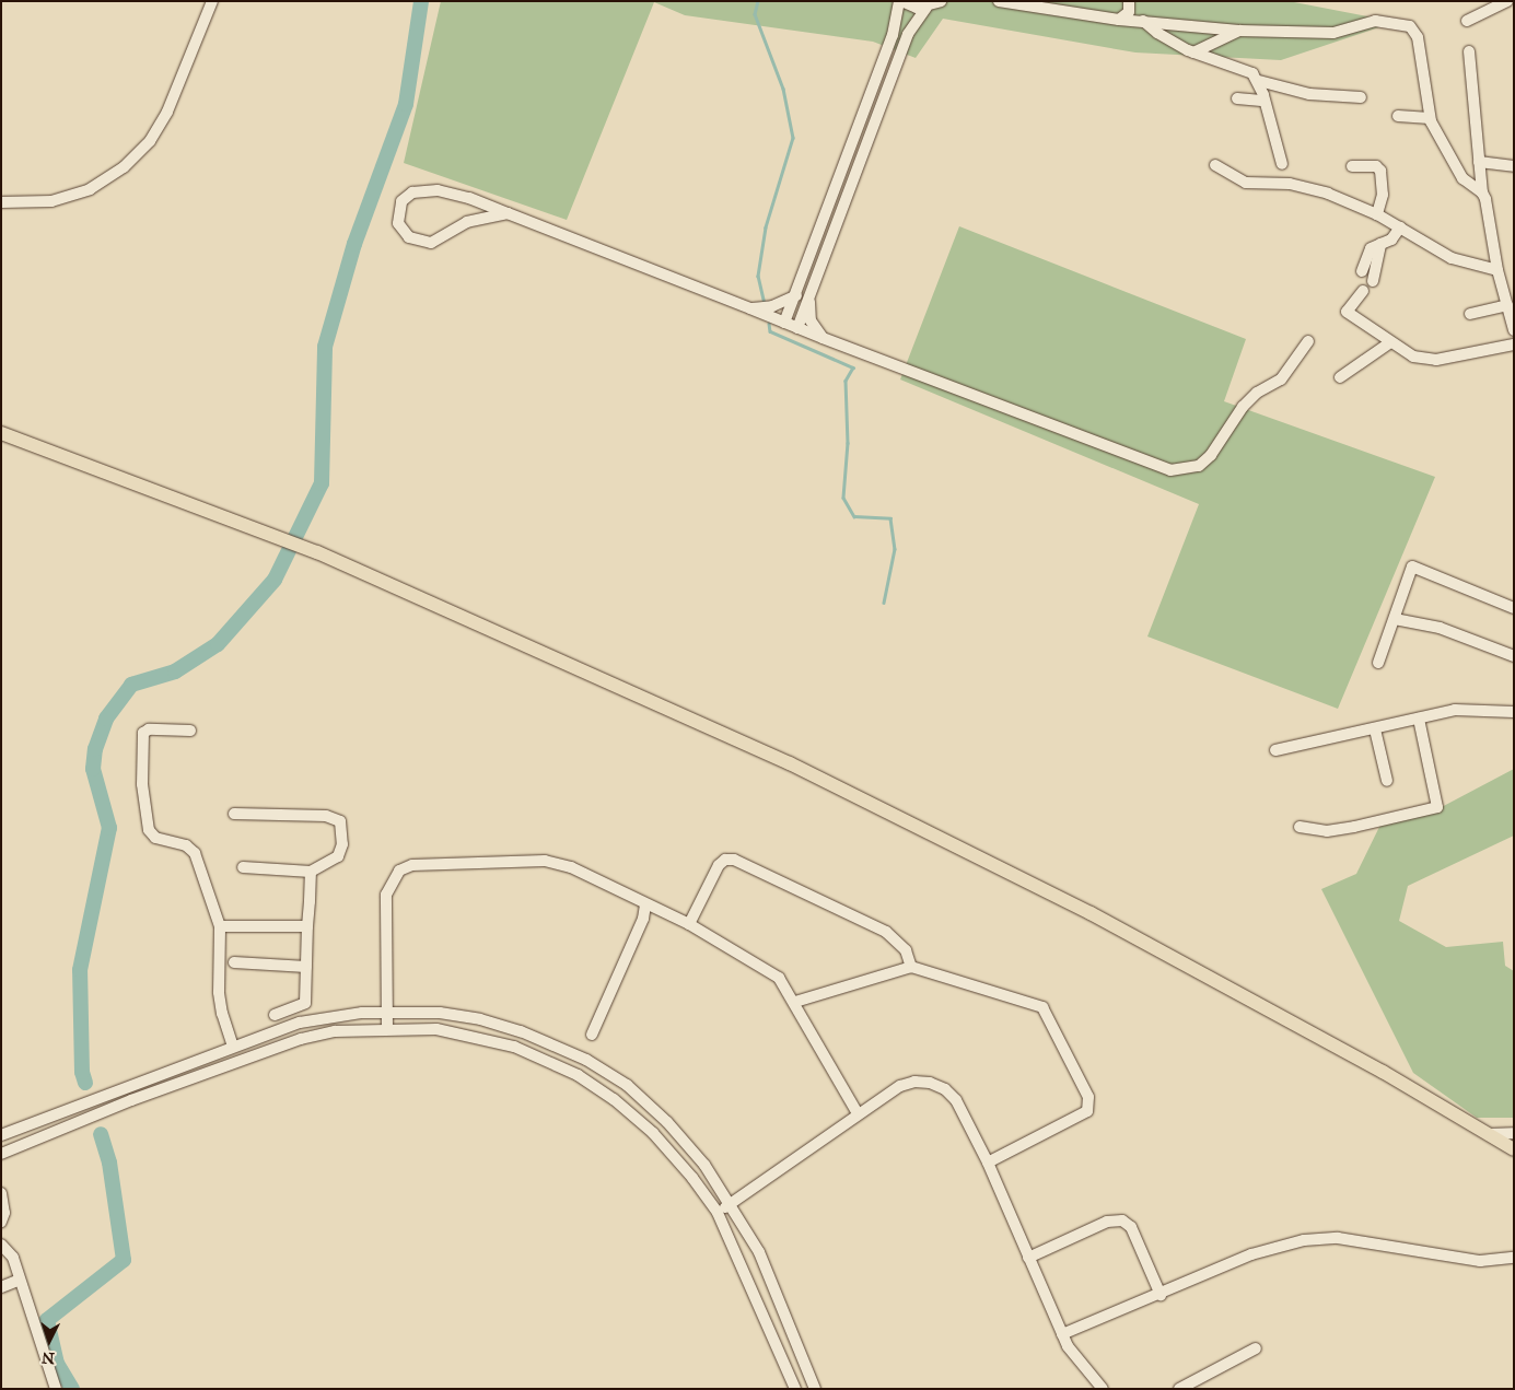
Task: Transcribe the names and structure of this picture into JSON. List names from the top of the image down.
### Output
{
  "north": "bottom"
}
